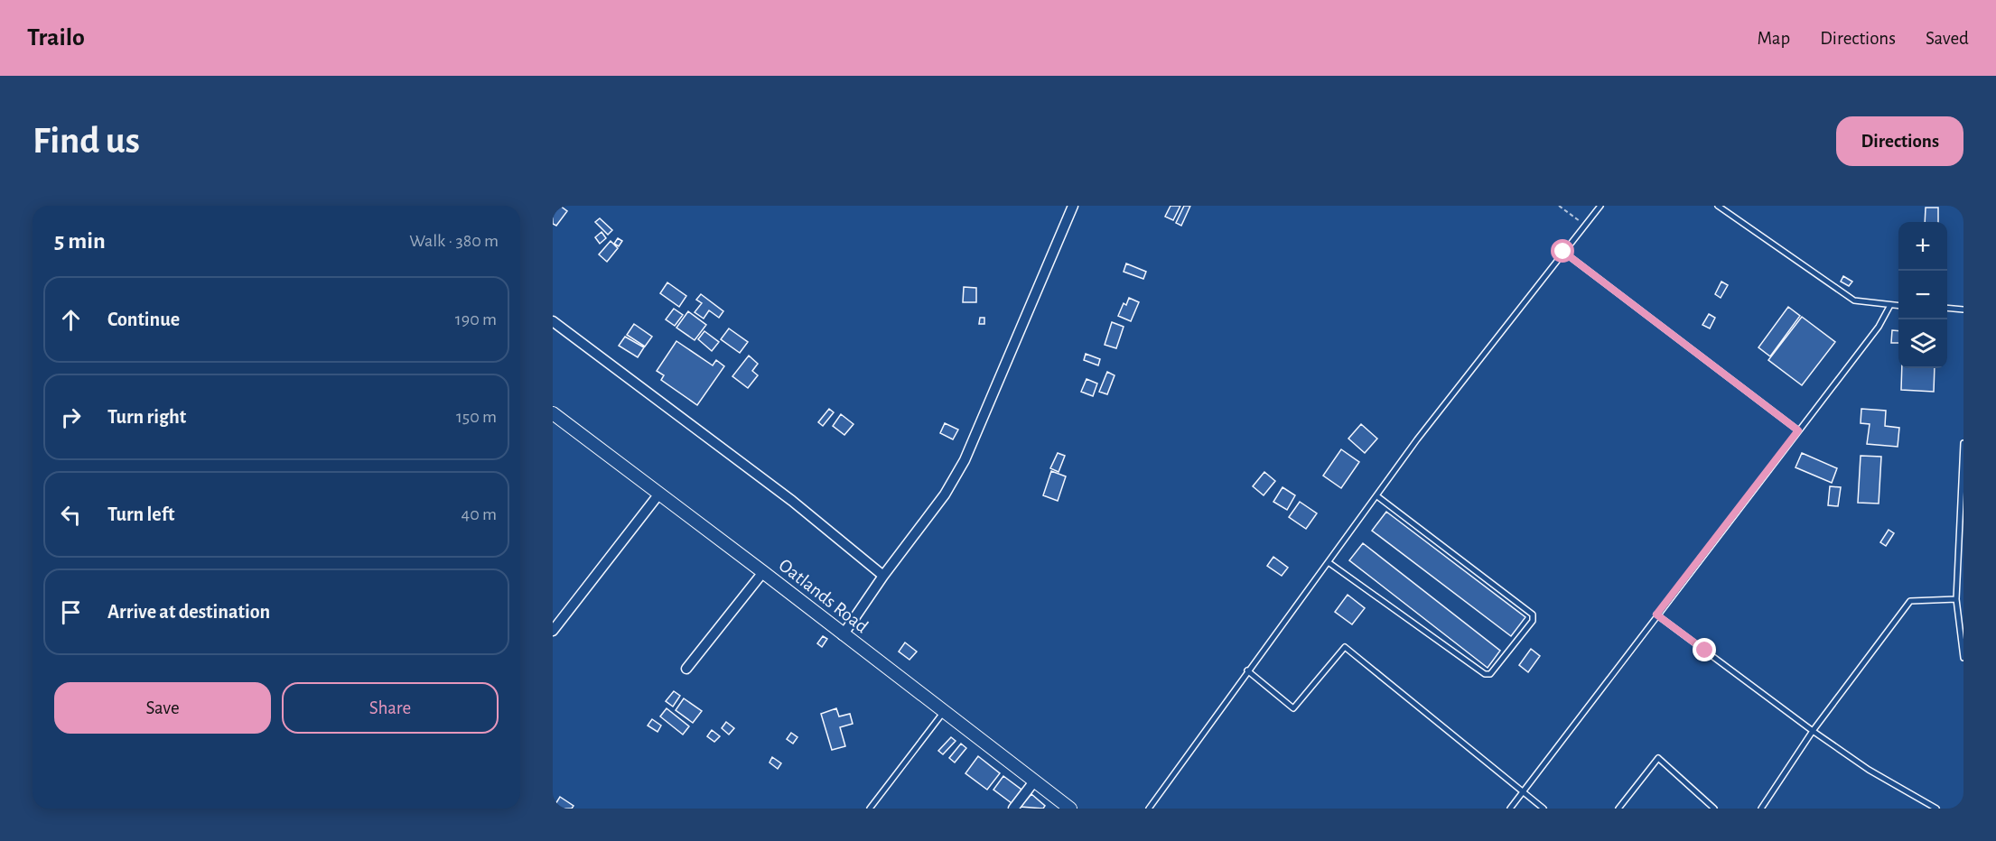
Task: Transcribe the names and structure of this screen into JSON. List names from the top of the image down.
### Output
{
  "streets": {
    "street": ["Oatlands Road"]
  },
  "page": {
    "header": "Trailo",
    "nav": ["Map", "Directions", "Saved"],
    "buttons": [
      "Directions",
      ["Save", "Share"]
    ],
    "title": "Find us",
    "heading": ["5 min", "Walk · 380 m"],
    "map_buttons": ["+", "−"],
    "list": [
      ["Continue", "190 m"],
      ["Turn right", "150 m"],
      ["Turn left", "40 m"],
      "Arrive at destination"
    ]
  }
}
